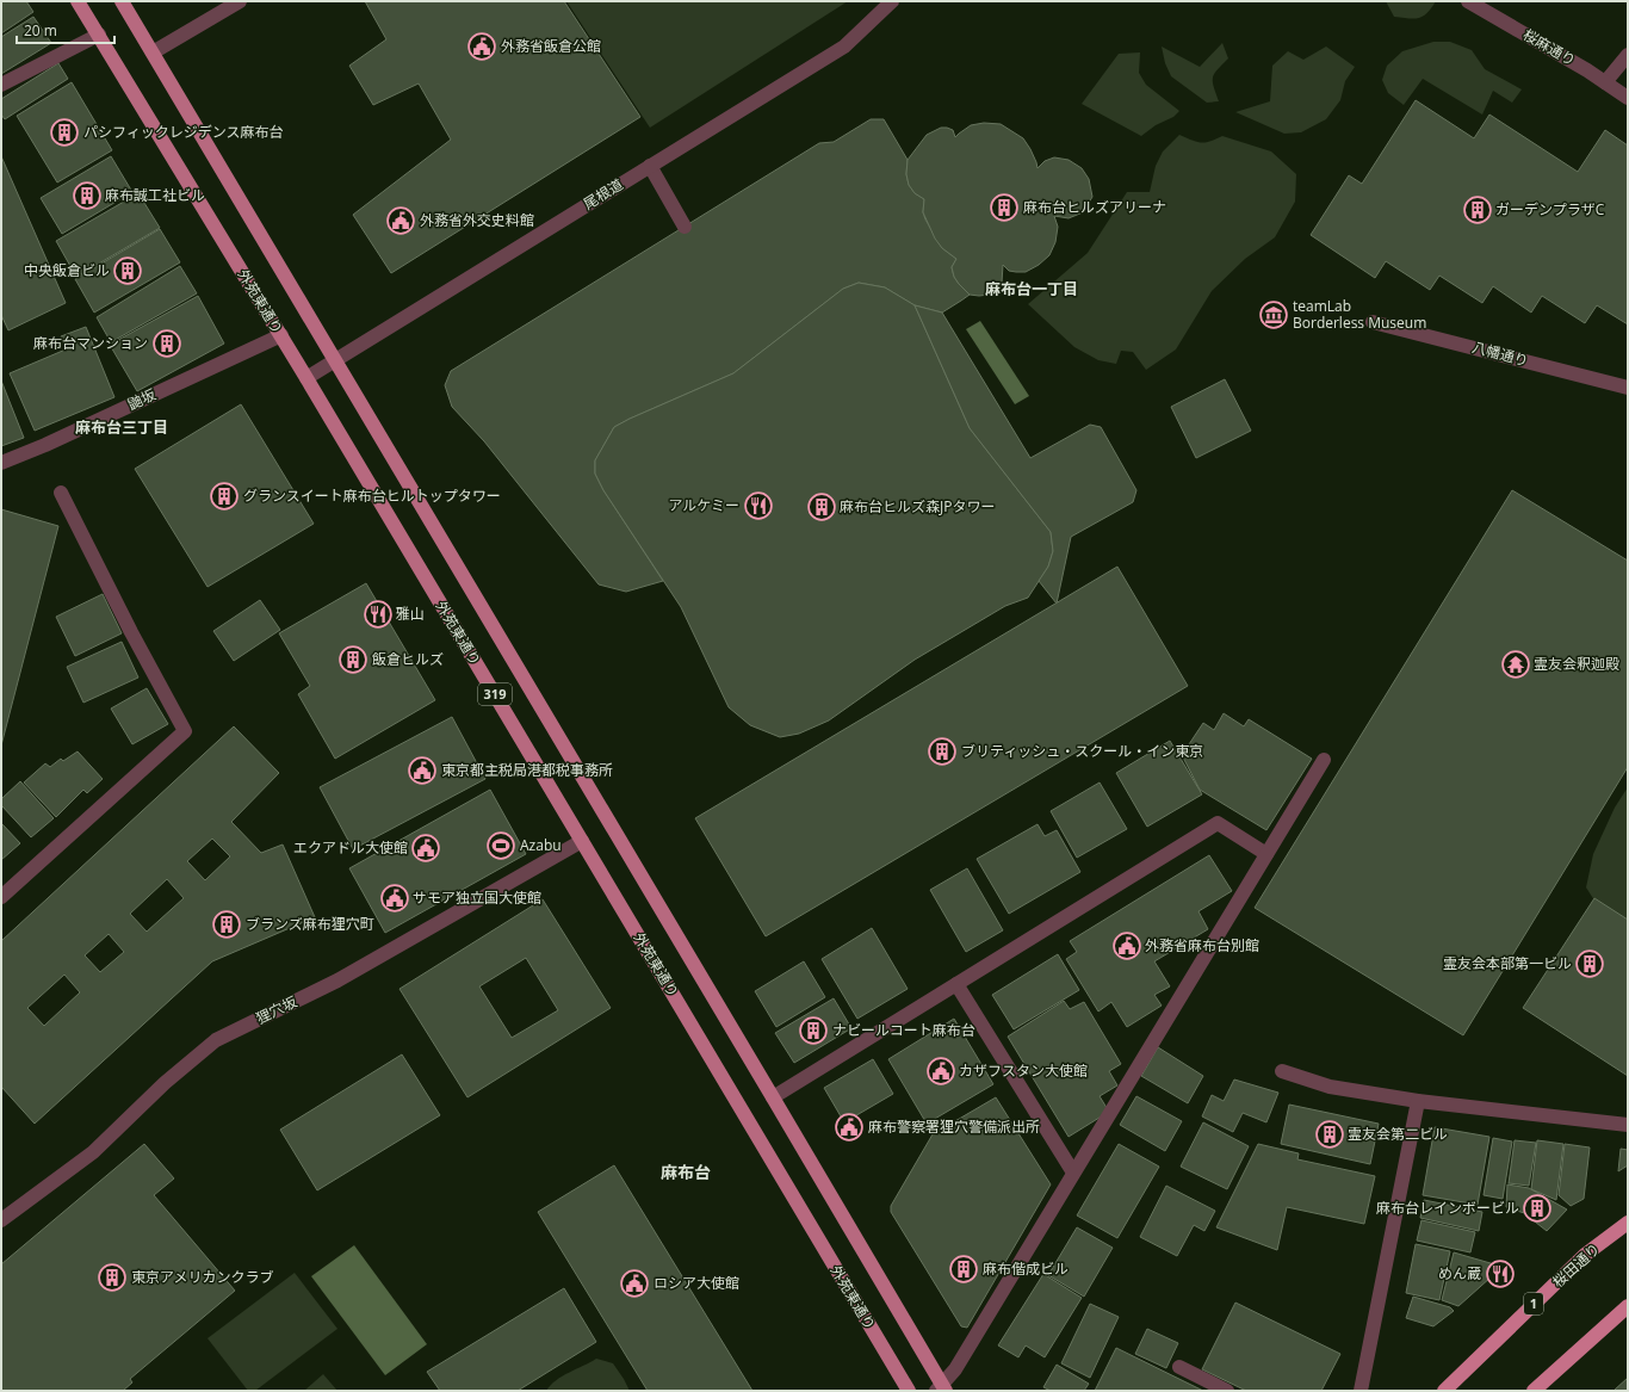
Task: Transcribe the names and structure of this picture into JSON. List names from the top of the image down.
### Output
{
  "streets": {
    "highway": ["桜田通り", "1"],
    "main road": ["外苑東通り", "319"],
    "street": [
      "桜麻通り",
      "尾根道",
      "八幡通り",
      "鼬坂",
      "狸穴坂"
    ]
  },
  "crossings": [
    ["尾根道", "外苑東通り"],
    ["尾根道", "319"],
    ["外苑東通り", "鼬坂"],
    ["外苑東通り", "狸穴坂"]
  ],
  "districts": ["麻布台一丁目", "麻布台三丁目", "麻布台"],
  "places": {
    "public building": [
      "外務省飯倉公館",
      "外務省外交史料館",
      "東京都主税局港都税事務所",
      "エクアドル大使館",
      "サモア独立国大使館",
      "外務省麻布台別館",
      "カザフスタン大使館",
      "麻布警察署狸穴警備派出所",
      "ロシア大使館"
    ],
    "building": [
      "パシフィックレジデンス麻布台",
      "麻布誠工社ビル",
      "麻布台ヒルズアリーナ",
      "ガーデンプラザC",
      "中央飯倉ビル",
      "麻布台マンション",
      "グランスイート麻布台ヒルトップタワー",
      "麻布台ヒルズ森JPタワー",
      "飯倉ヒルズ",
      "ブリティッシュ・スクール・イン東京",
      "ブランズ麻布狸穴町",
      "霊友会本部第一ビル",
      "ナビールコート麻布台",
      "霊友会第二ビル",
      "麻布台レインボービル",
      "麻布偕成ビル",
      "東京アメリカンクラブ"
    ],
    "museum": ["teamLab Borderless Museum"],
    "restaurant": ["アルケミー", "雅山", "めん蔵"],
    "temple": ["霊友会釈迦殿"],
    "sports": ["Azabu"]
  },
  "scale_bar": "20 m"
}
